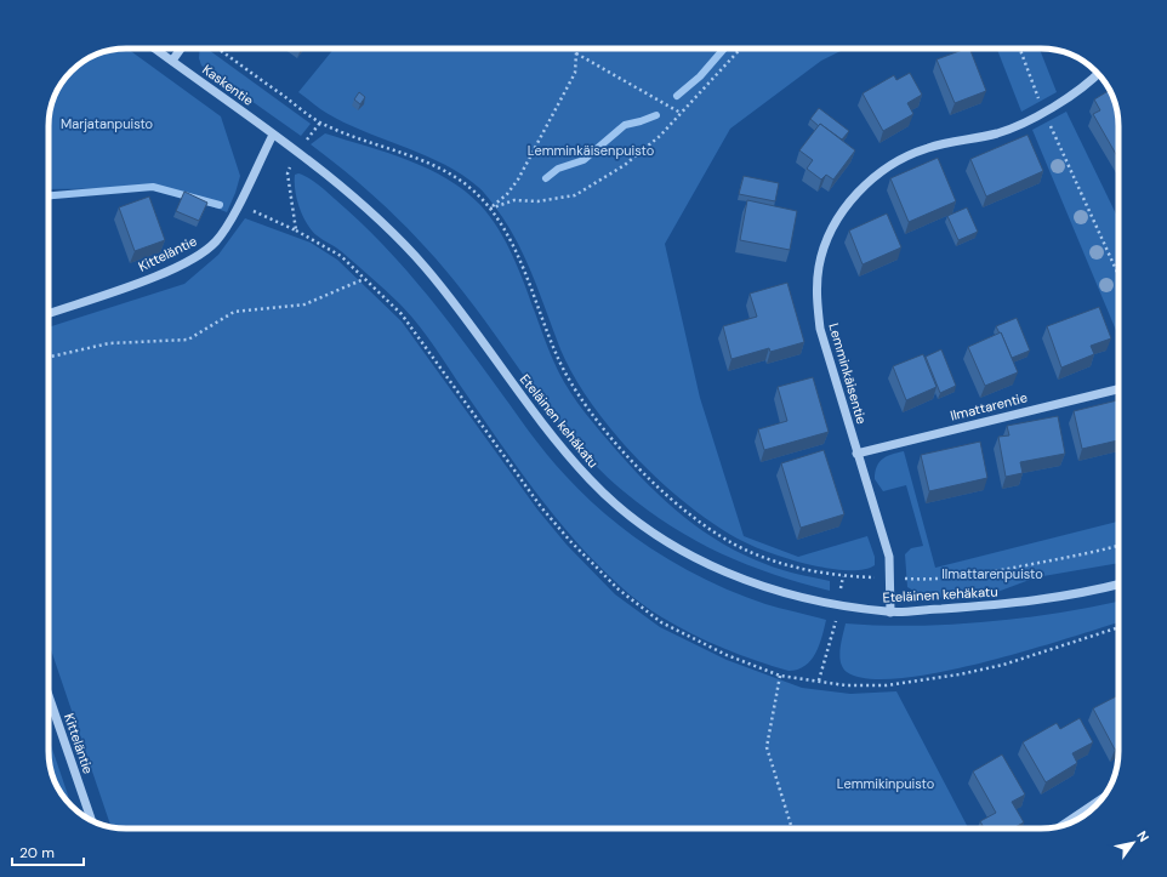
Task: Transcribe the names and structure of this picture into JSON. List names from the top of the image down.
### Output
{
  "streets": {
    "street": [
      "Kaskentie",
      "Kitteläntie",
      "Lemminkäisentie",
      "Ilmattarentie",
      "Eteläinen kehäkatu"
    ]
  },
  "crossings": [
    ["Kaskentie", "Kitteläntie"],
    ["Kaskentie", "Eteläinen kehäkatu"],
    ["Kitteläntie", "Eteläinen kehäkatu"],
    ["Lemminkäisentie", "Ilmattarentie"],
    ["Lemminkäisentie", "Eteläinen kehäkatu"]
  ],
  "parks": [
    "Marjatanpuisto",
    "Lemminkäisenpuisto",
    "Ilmattarenpuisto",
    "Lemmikinpuisto"
  ],
  "scale_bar": "20 m",
  "north": "top right"
}
